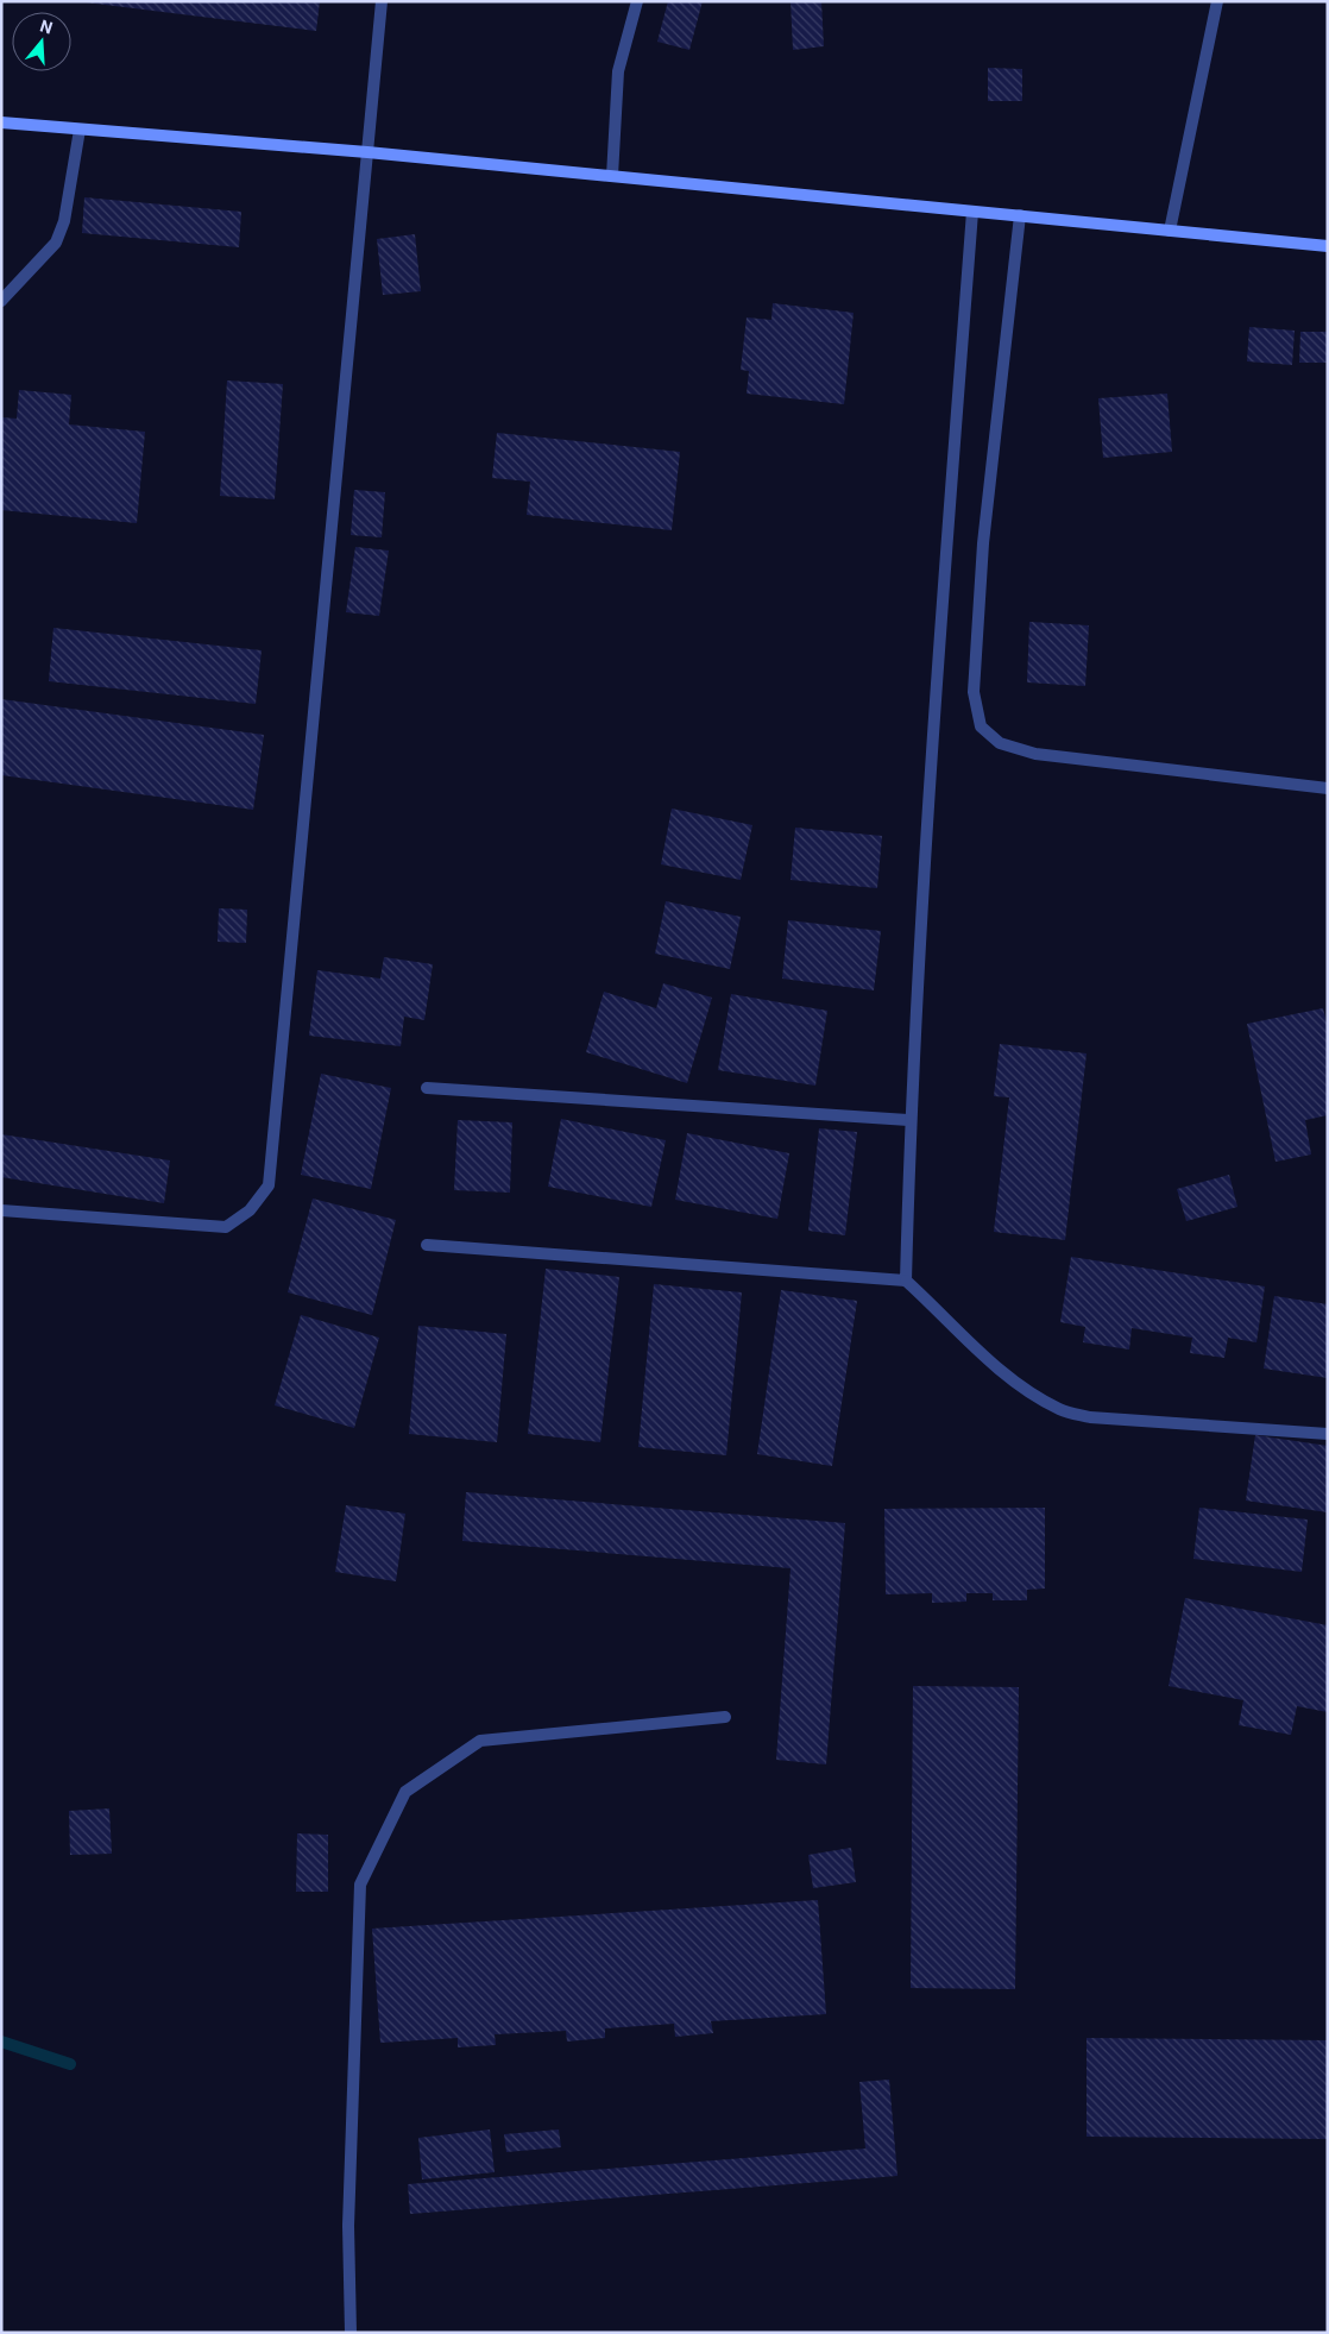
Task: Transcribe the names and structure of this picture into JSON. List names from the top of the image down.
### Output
{
  "north": "top"
}
